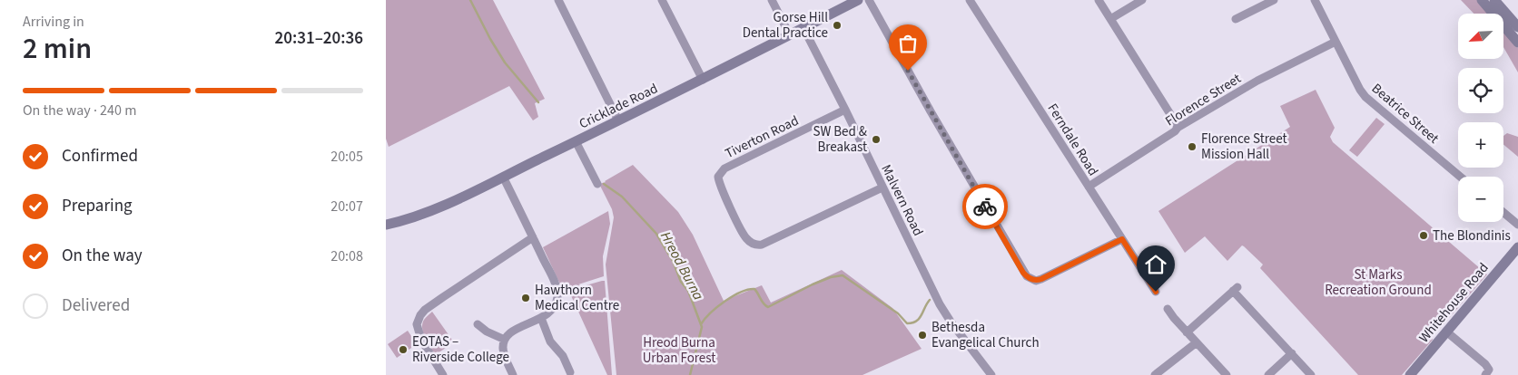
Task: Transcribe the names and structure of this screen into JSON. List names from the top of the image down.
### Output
{
  "streets": {
    "street": [
      "Florence Street",
      "Cricklade Road",
      "Beatrice Street",
      "Tiverton Road",
      "Ferndale Road",
      "Malvern Road",
      "Whitehouse Road"
    ]
  },
  "crossings": [
    ["Florence Street", "Beatrice Street"],
    ["Florence Street", "Ferndale Road"],
    ["Cricklade Road", "Malvern Road"],
    ["Tiverton Road", "Malvern Road"]
  ],
  "water": ["Hreod Burna"],
  "parks": ["St Marks Recreation Ground", "Hreod Burna Urban Forest"],
  "places": [
    "Gorse Hill Dental Practice",
    "SW Bed & Breakast",
    "Florence Street Mission Hall",
    "The Blondinis",
    "Hawthorn Medical Centre",
    "Bethesda Evangelical Church",
    "EOTAS – Riverside College"
  ],
  "north": "bottom left",
  "page": {
    "heading": ["2 min", "Arriving in", "20:31–20:36"],
    "map_buttons": ["+", "−"],
    "bar": "On the way · 240 m",
    "list": [
      ["Confirmed", "20:05"],
      ["Preparing", "20:07"],
      ["On the way", "20:08"],
      "Delivered"
    ]
  }
}
